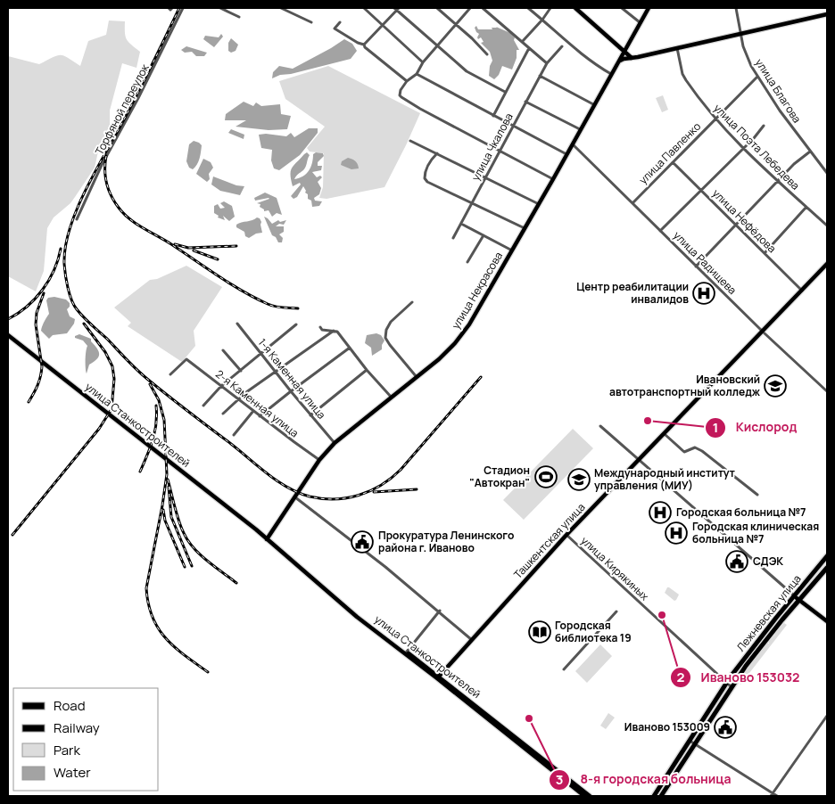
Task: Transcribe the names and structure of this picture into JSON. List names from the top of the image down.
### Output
{
  "streets": {
    "highway": ["Лежневская улица"],
    "main road": ["улица Некрасова", "улица Станкостроителей", "Ташкентская улица"],
    "street": [
      "улица Благова",
      "Торфяной переулок",
      "улица Чкалова",
      "улица Поэта Лебедева",
      "улица Павленко",
      "улица Нефёдова",
      "улица Радищева",
      "1-я Каменная улица",
      "2-я Каменная улица",
      "улица Кирякиных"
    ]
  },
  "crossings": [
    ["улица Благова", "улица Павленко"],
    ["улица Поэта Лебедева", "улица Павленко"],
    ["улица Павленко", "улица Нефёдова"],
    ["улица Павленко", "улица Радищева"],
    ["улица Нефёдова", "Ташкентская улица"],
    ["улица Радищева", "улица Некрасова"],
    ["улица Радищева", "Ташкентская улица"],
    ["улица Некрасова", "1-я Каменная улица"],
    ["улица Некрасова", "2-я Каменная улица"],
    ["улица Некрасова", "улица Станкостроителей"],
    ["улица Станкостроителей", "Ташкентская улица"],
    ["Ташкентская улица", "улица Кирякиных"],
    ["улица Кирякиных", "Лежневская улица"]
  ],
  "places": {
    "hospital": ["Центр реабилитации инвалидов", "Городская больница №7", "Городская клиническая больница №7"],
    "school or university": ["Ивановский автотранспортный колледж", "Международный институт управления (МИУ)"],
    "other": ["Кислород", "Иваново 153032", "8-я городская больница"],
    "sports": ["Стадион \"Автокран\""],
    "public building": ["Прокуратура Ленинского района г. Иваново", "СДЭК", "Иваново 153009"],
    "library": ["Городская библиотека 19"]
  },
  "legend": [
    "Road",
    "Railway",
    "Park",
    "Water"
  ]
}
